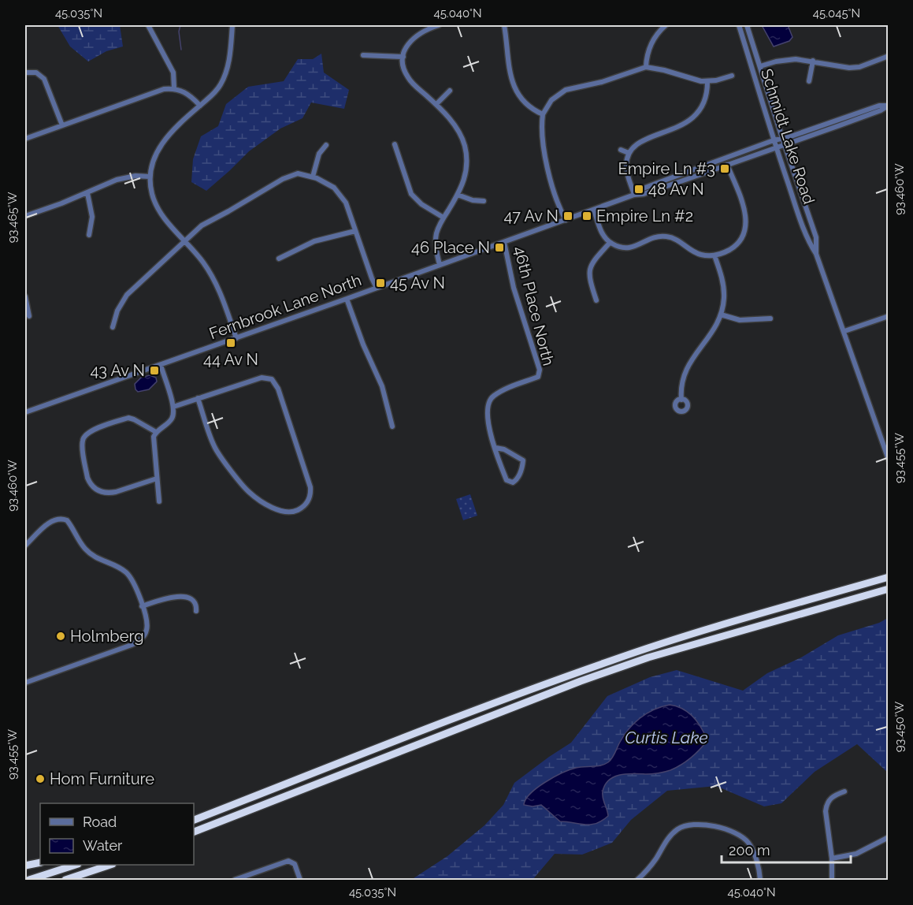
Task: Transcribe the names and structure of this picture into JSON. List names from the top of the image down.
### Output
{
  "streets": {
    "street": ["Schmidt Lake Road", "46th Place North", "Fernbrook Lane North"]
  },
  "crossings": [
    ["Schmidt Lake Road", "Fernbrook Lane North"],
    ["46th Place North", "Fernbrook Lane North"]
  ],
  "water": ["Curtis Lake"],
  "places": {
    "transit": [
      "Empire Ln #3",
      "48 Av N",
      "47 Av N",
      "Empire Ln #2",
      "46 Place N",
      "45 Av N",
      "44 Av N",
      "43 Av N"
    ],
    "other": ["Holmberg", "Hom Furniture"]
  },
  "legend": ["Road", "Water"],
  "scale_bar": "200 m",
  "coordinates": [
    "45.035°N",
    "45.040°N",
    "45.045°N",
    "93.460°W",
    "93.465°W",
    "93.455°W",
    "93.450°W"
  ]
}
